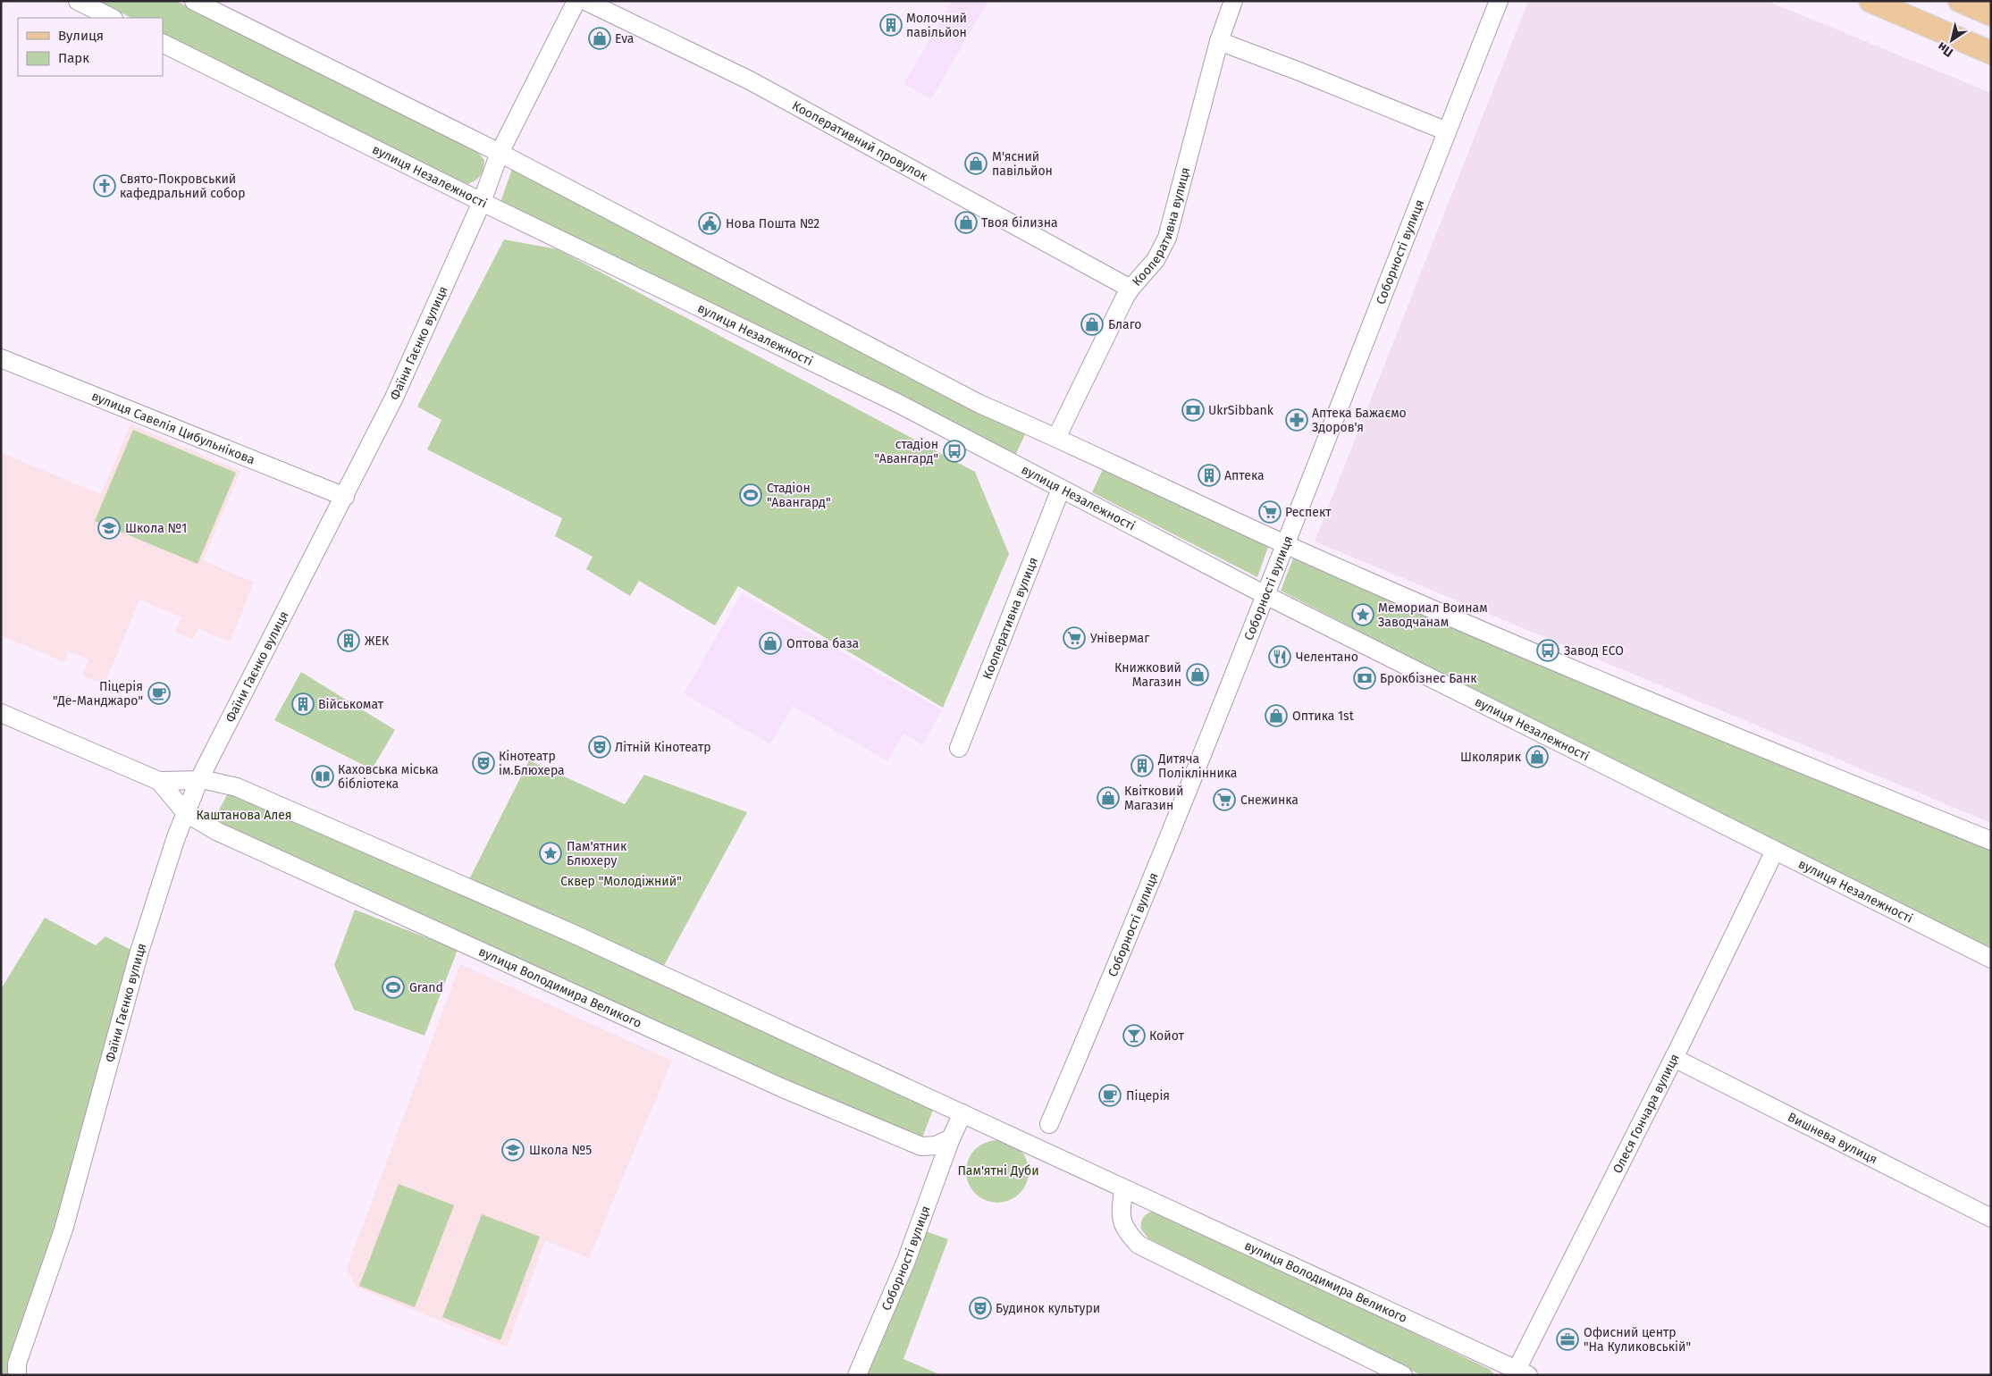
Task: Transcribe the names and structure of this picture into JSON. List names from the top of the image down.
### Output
{
  "streets": {
    "street": [
      "Кооперативний провулок",
      "вулиця Незалежності",
      "Кооперативна вулиця",
      "Соборності вулиця",
      "Фаїни Гаєнко вулиця",
      "вулиця Савелія Цибульнікова",
      "вулиця Володимира Великого",
      "Олеся Гончара вулиця",
      "Вишнева вулиця"
    ]
  },
  "crossings": [
    ["Кооперативний провулок", "Кооперативна вулиця"],
    ["вулиця Незалежності", "Кооперативна вулиця"],
    ["вулиця Незалежності", "Соборності вулиця"],
    ["вулиця Незалежності", "Фаїни Гаєнко вулиця"],
    ["вулиця Незалежності", "Олеся Гончара вулиця"],
    ["Соборності вулиця", "вулиця Володимира Великого"],
    ["Фаїни Гаєнко вулиця", "вулиця Савелія Цибульнікова"],
    ["Фаїни Гаєнко вулиця", "вулиця Володимира Великого"],
    ["вулиця Володимира Великого", "Олеся Гончара вулиця"],
    ["Олеся Гончара вулиця", "Вишнева вулиця"]
  ],
  "parks": ["Каштанова Алея", "Сквер \"Молодіжний\"", "Пам'ятні Дуби"],
  "places": {
    "building": [
      "Молочний павільйон",
      "Аптека",
      "ЖЕК",
      "Військомат",
      "Дитяча Поліклінника"
    ],
    "shop": [
      "Eva",
      "М'ясний павільйон",
      "Твоя білизна",
      "Благо",
      "Оптова база",
      "Книжковий Магазин",
      "Оптика 1st",
      "Школярик",
      "Квітковий Магазин"
    ],
    "church": ["Свято-Покровський кафедральний собор"],
    "public building": ["Нова Пошта №2"],
    "bank": ["UkrSibbank", "Брокбізнес Банк"],
    "pharmacy": ["Аптека Бажаємо Здоров'я"],
    "bus stop": ["стадіон \"Авангард\"", "Завод ЕСО"],
    "sports": ["Стадіон \"Авангард\"", "Grand"],
    "supermarket": ["Респект", "Універмаг", "Снежинка"],
    "school or university": ["Школа №1", "Школа №5"],
    "place": ["Мемориал Воинам Заводчанам", "Пам'ятник Блюхеру"],
    "restaurant": ["Челентано"],
    "cafe": ["Піцерія \"Де-Манджаро\"", "Піцерія"],
    "theatre": ["Літній Кінотеатр", "Кінотеатр ім.Блюхера", "Будинок культури"],
    "library": ["Каховська міська бібліотека"],
    "bar": ["Койот"],
    "office": ["Офисний центр \"На Куликовській\""]
  },
  "legend": ["Вулиця", "Парк"],
  "north": "bottom left"
}
